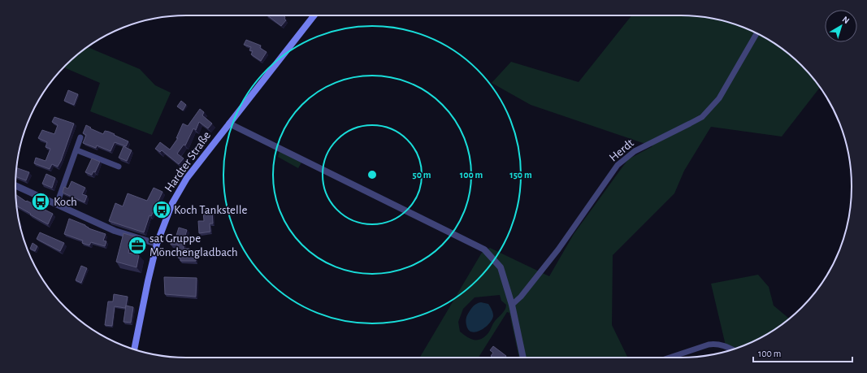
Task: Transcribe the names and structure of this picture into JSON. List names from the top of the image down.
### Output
{
  "streets": {
    "main road": ["Hardter Straße"],
    "street": ["Herdt"]
  },
  "places": {
    "bus stop": ["Koch", "Koch Tankstelle"],
    "office": ["sat Gruppe Mönchengladbach"]
  },
  "scale_bar": "100 m",
  "north": "top right",
  "rings": ["50 m", "100 m", "150 m"]
}
